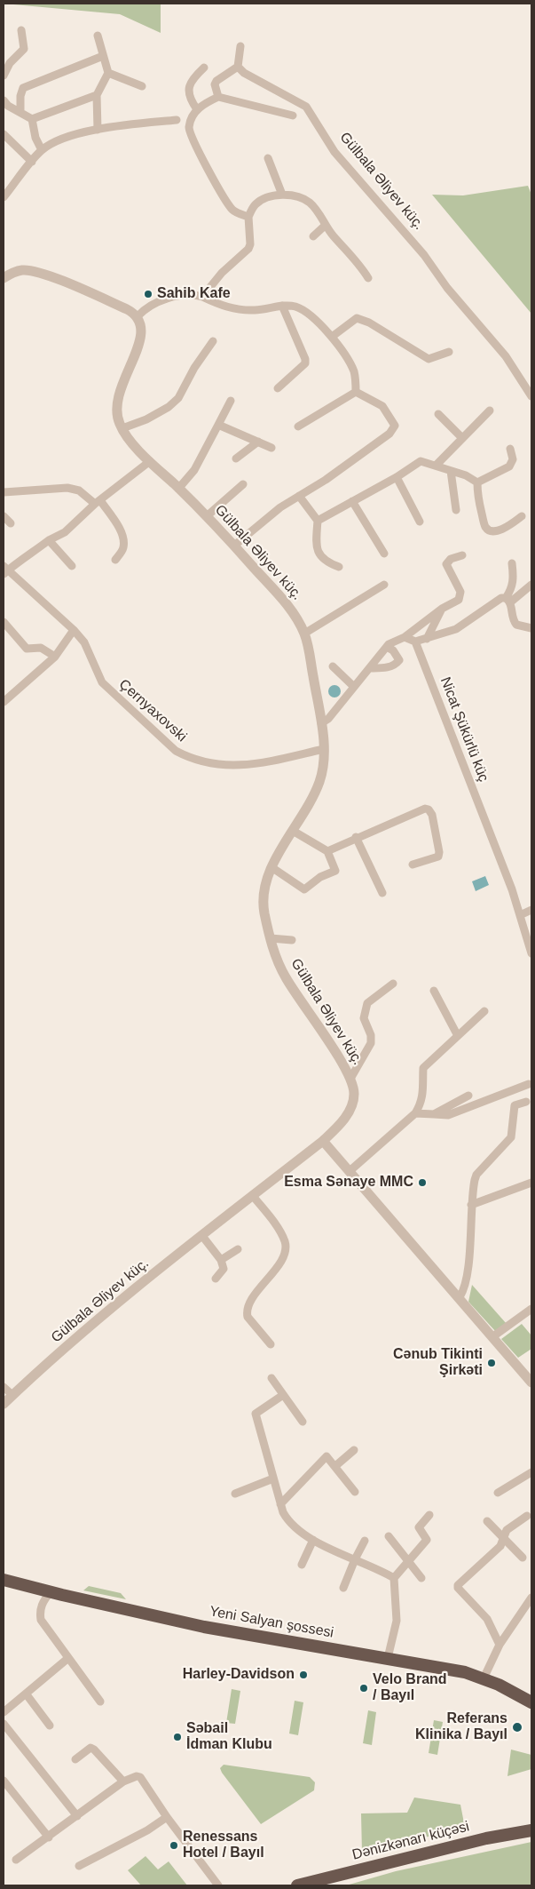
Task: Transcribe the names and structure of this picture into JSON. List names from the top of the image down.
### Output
{
  "streets": {
    "highway": ["Yeni Salyan şossesi", "Dənizkənarı küçəsi"],
    "street": ["Gülbala Əliyev küç.", "Çernyaxovski", "Nicat Şükürlü küç"]
  },
  "crossings": [
    ["Gülbala Əliyev küç.", "Çernyaxovski"]
  ],
  "places": [
    "Sahib Kafe",
    "Esma Sənaye MMC",
    "Cənub Tikinti Şirkəti",
    "Harley-Davidson",
    "Velo Brand / Bayıl",
    "Referans Klinika / Bayıl",
    "Səbail İdman Klubu",
    "Renessans Hotel / Bayıl"
  ]
}
